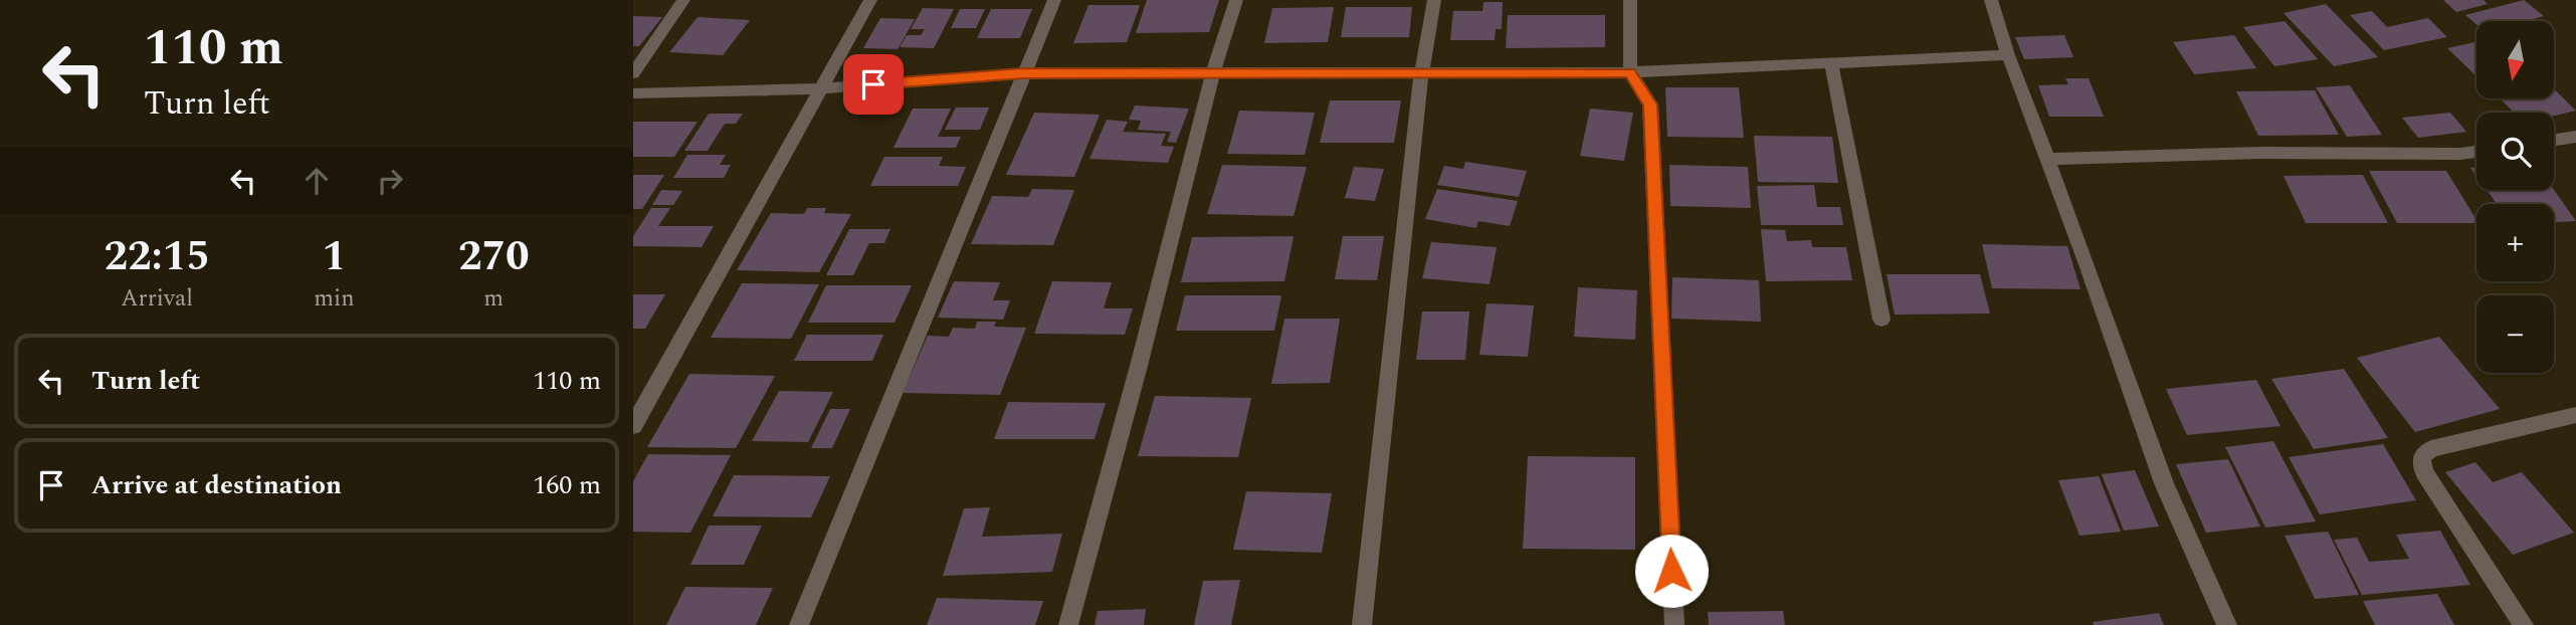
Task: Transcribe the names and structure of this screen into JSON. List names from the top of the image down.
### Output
{
  "north": "bottom",
  "page": {
    "turn": ["110 m", "Turn left"],
    "map_buttons": ["+", "−"],
    "eta": [
      "22:15",
      "Arrival",
      "1",
      "min",
      "270",
      "m"
    ],
    "list": [
      {
        "name": "Turn left",
        "value": "110 m"
      },
      {
        "name": "Arrive at destination",
        "value": "160 m"
      }
    ]
  }
}
